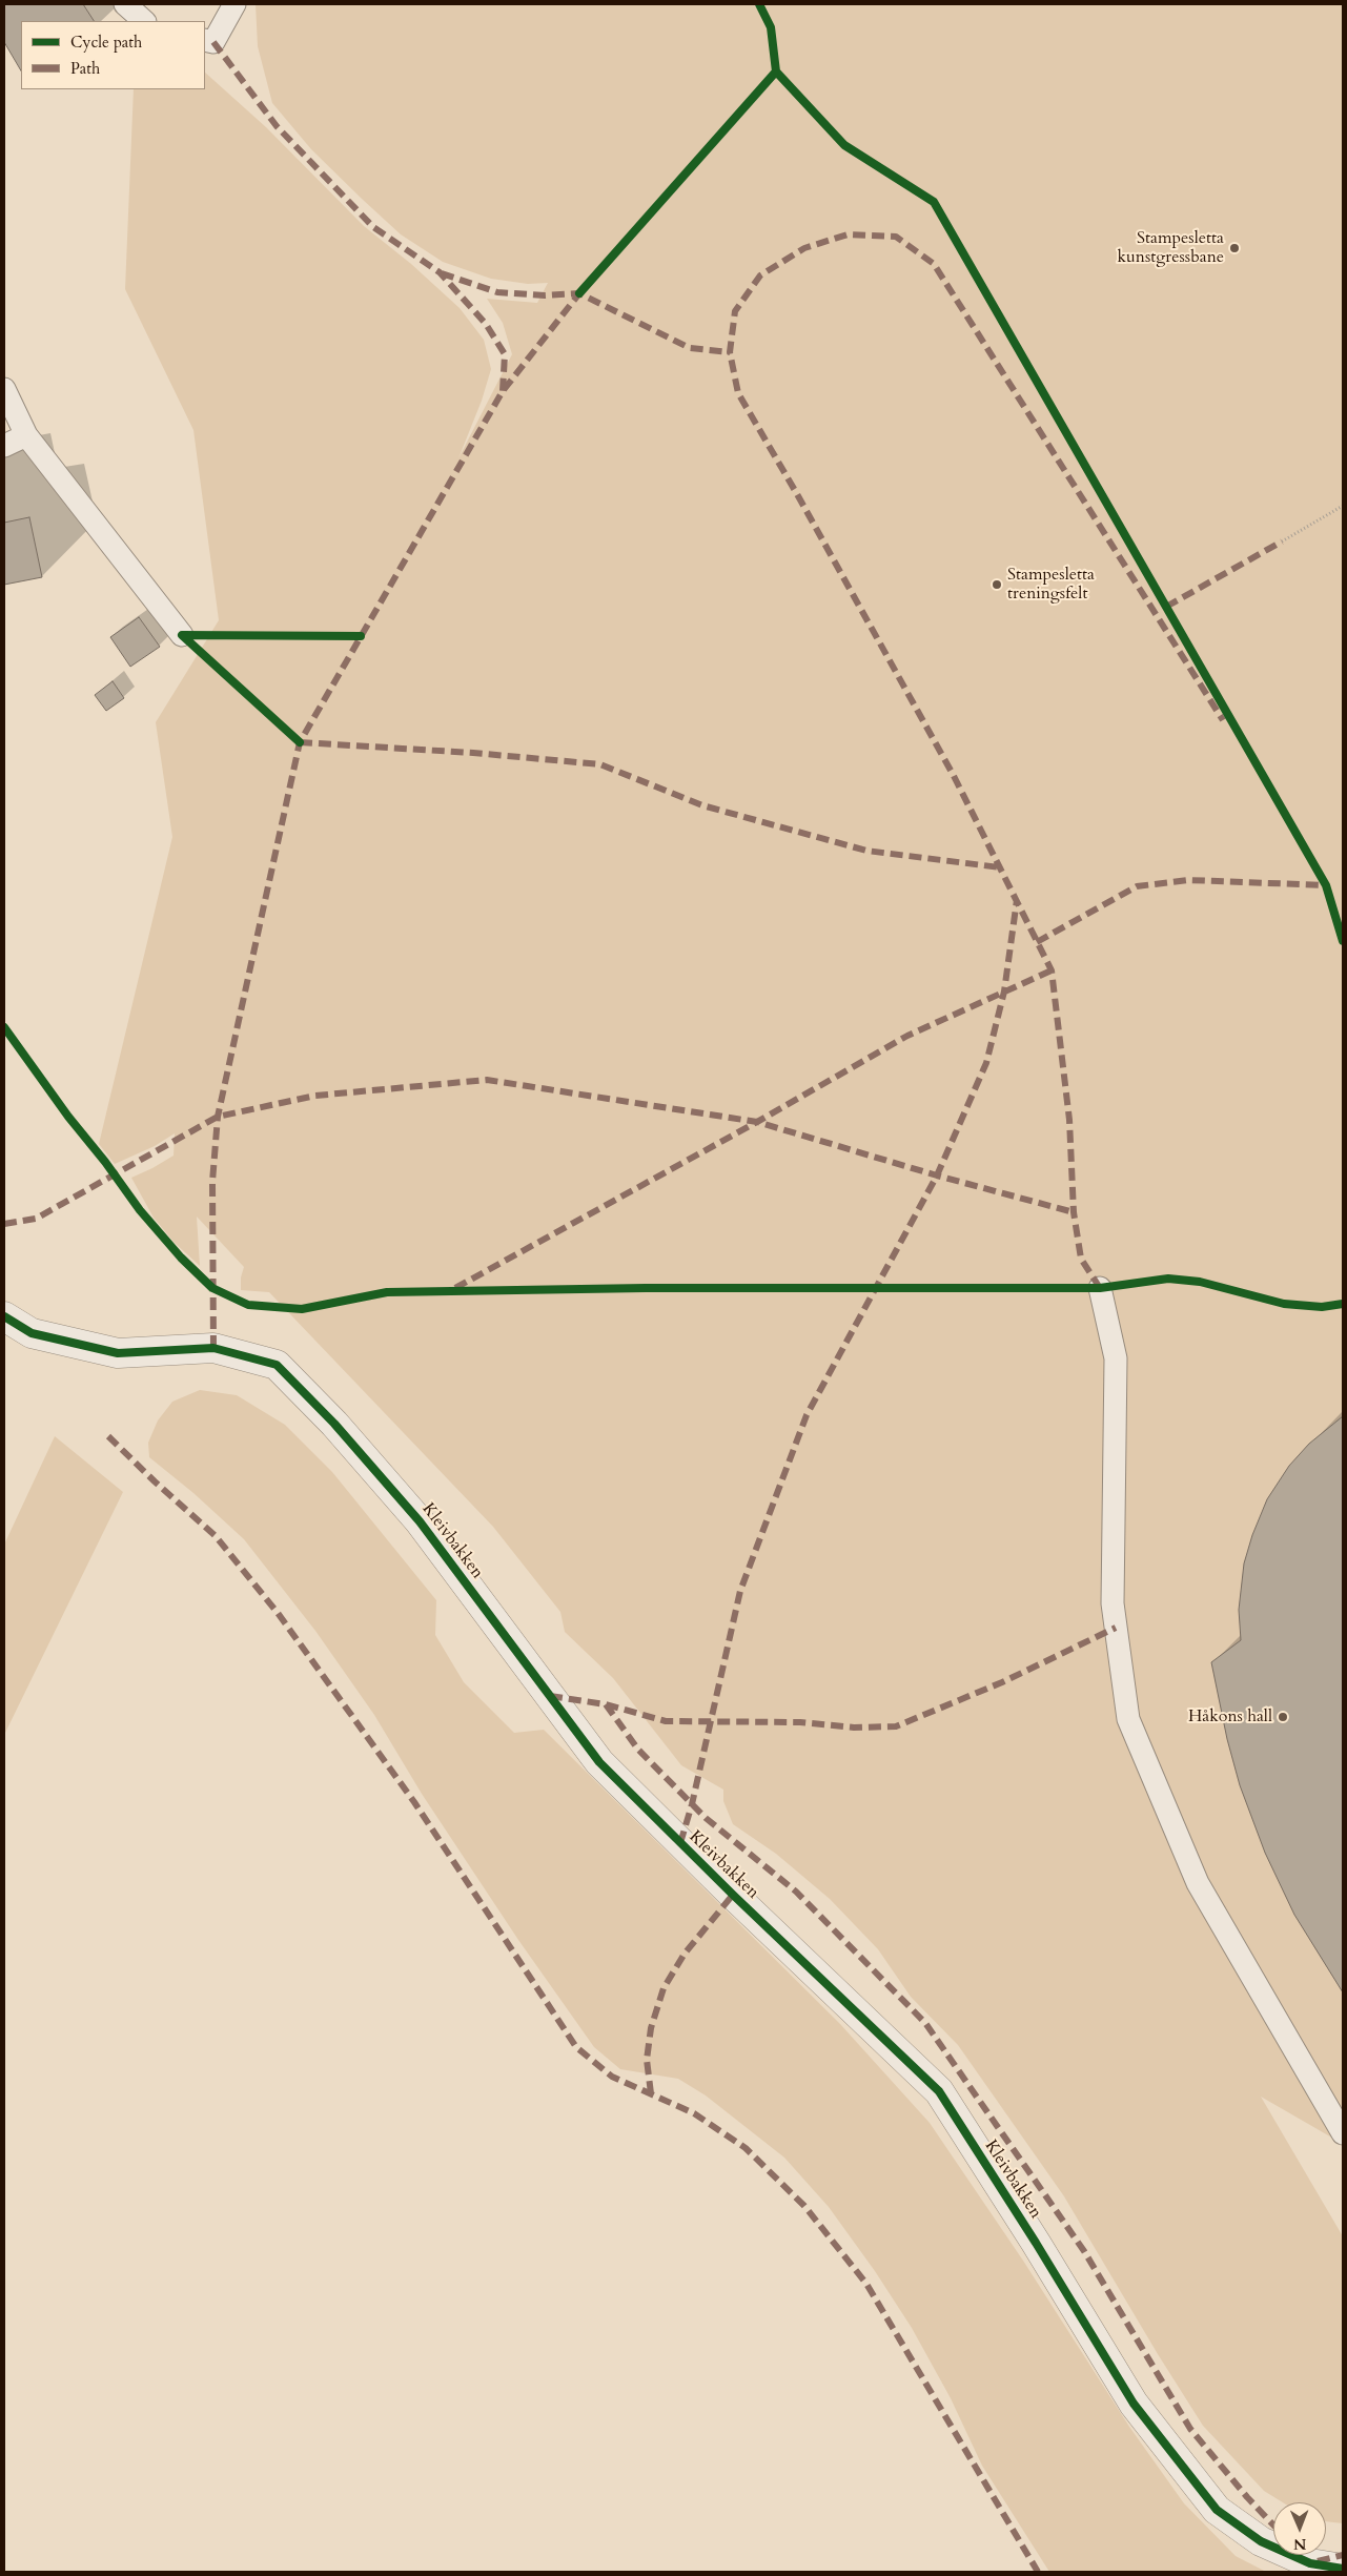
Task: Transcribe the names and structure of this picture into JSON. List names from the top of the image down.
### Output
{
  "streets": {
    "street": ["Kleivbakken"]
  },
  "places": ["Stampesletta kunstgressbane", "Stampesletta treningsfelt", "Håkons hall"],
  "legend": ["Cycle path", "Path"],
  "north": "bottom"
}
